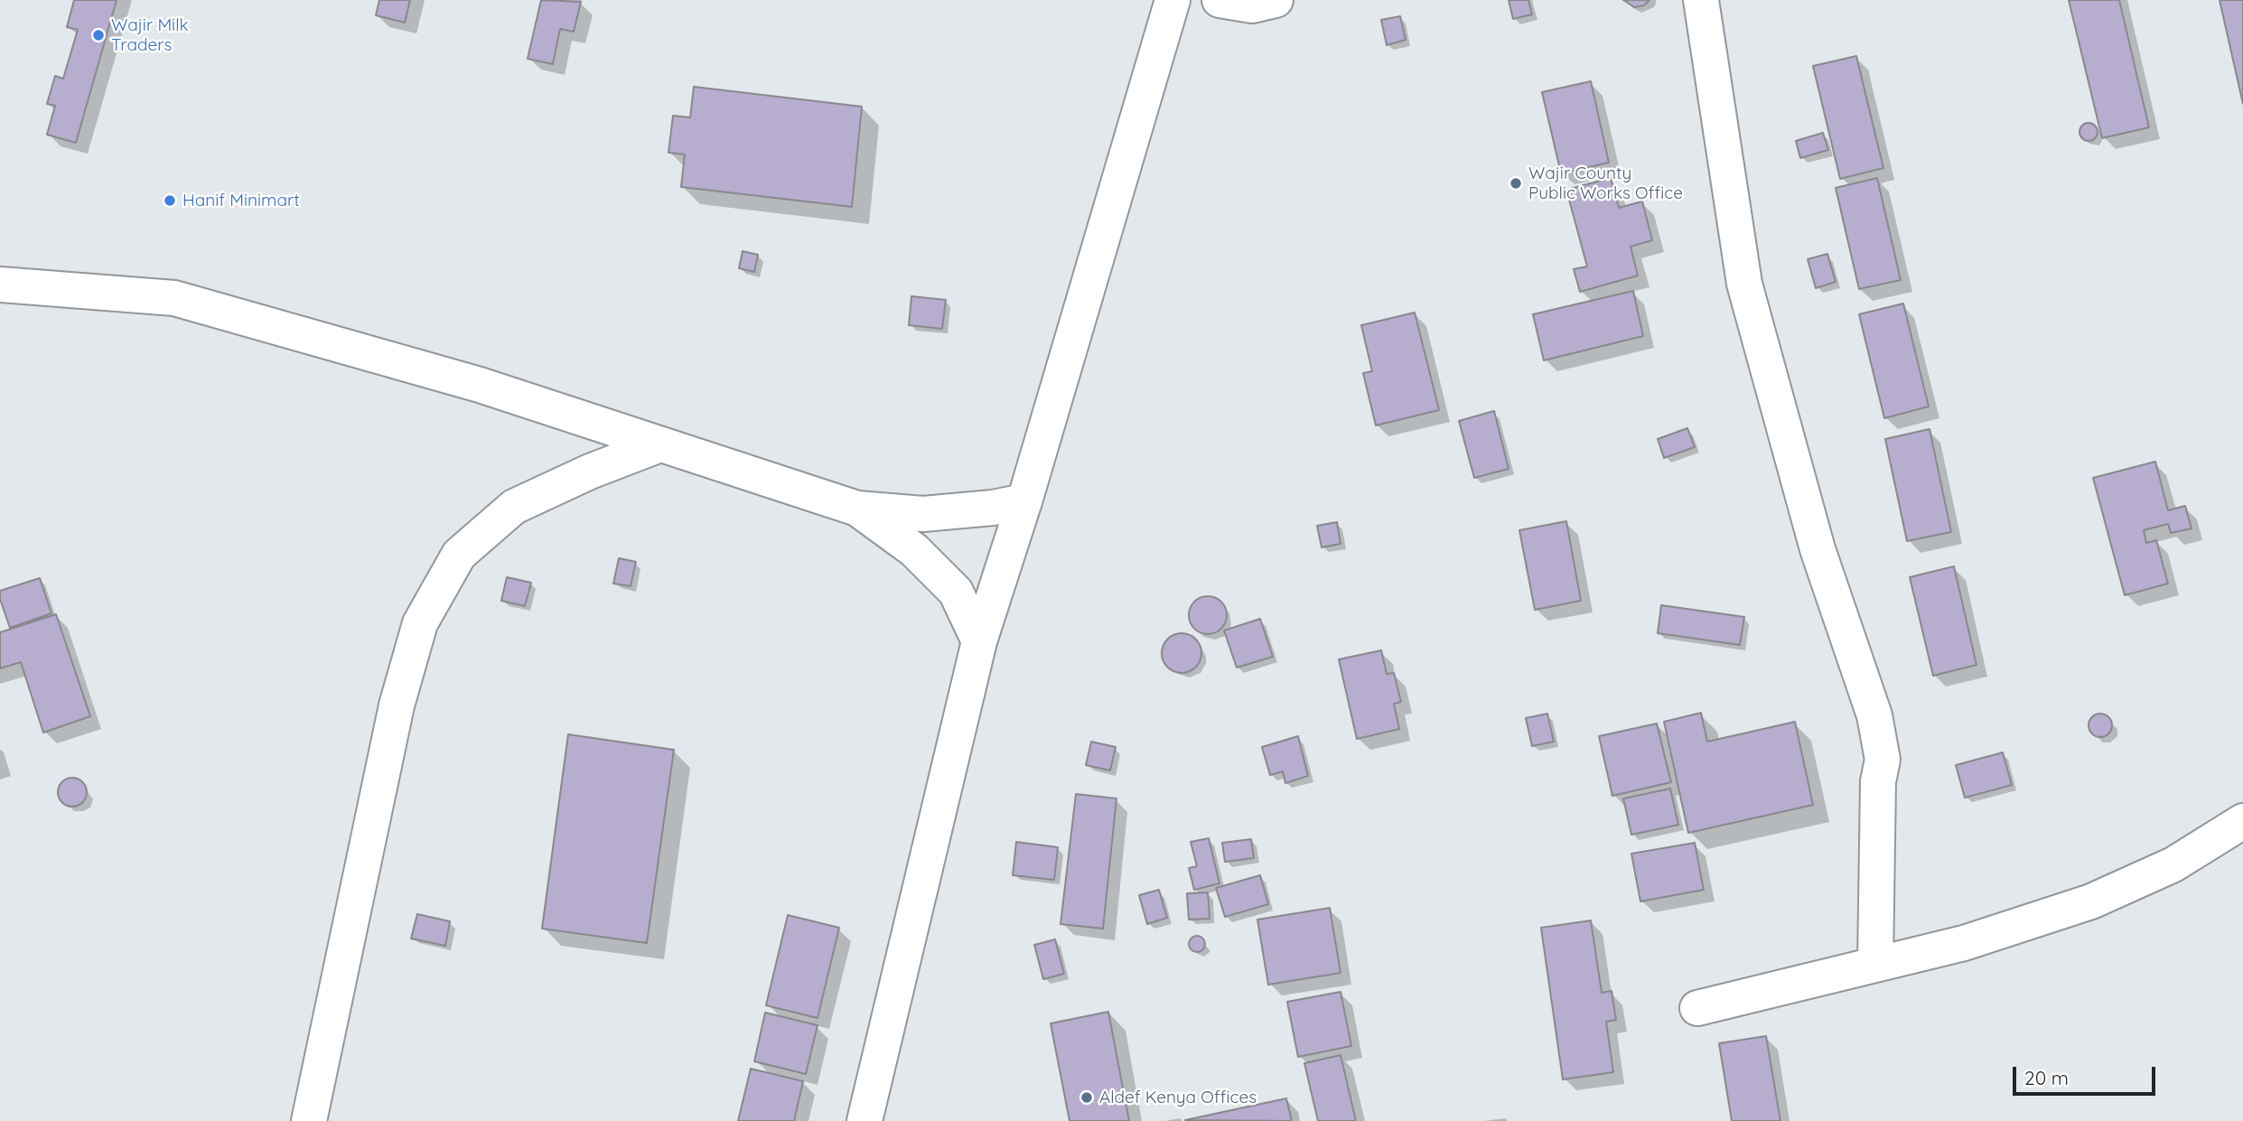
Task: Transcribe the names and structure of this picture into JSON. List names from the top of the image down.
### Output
{
  "places": [
    "Wajir Milk Traders",
    "Wajir County Public Works Office",
    "Hanif Minimart",
    "Aldef Kenya Offices"
  ],
  "scale_bar": "20 m"
}
